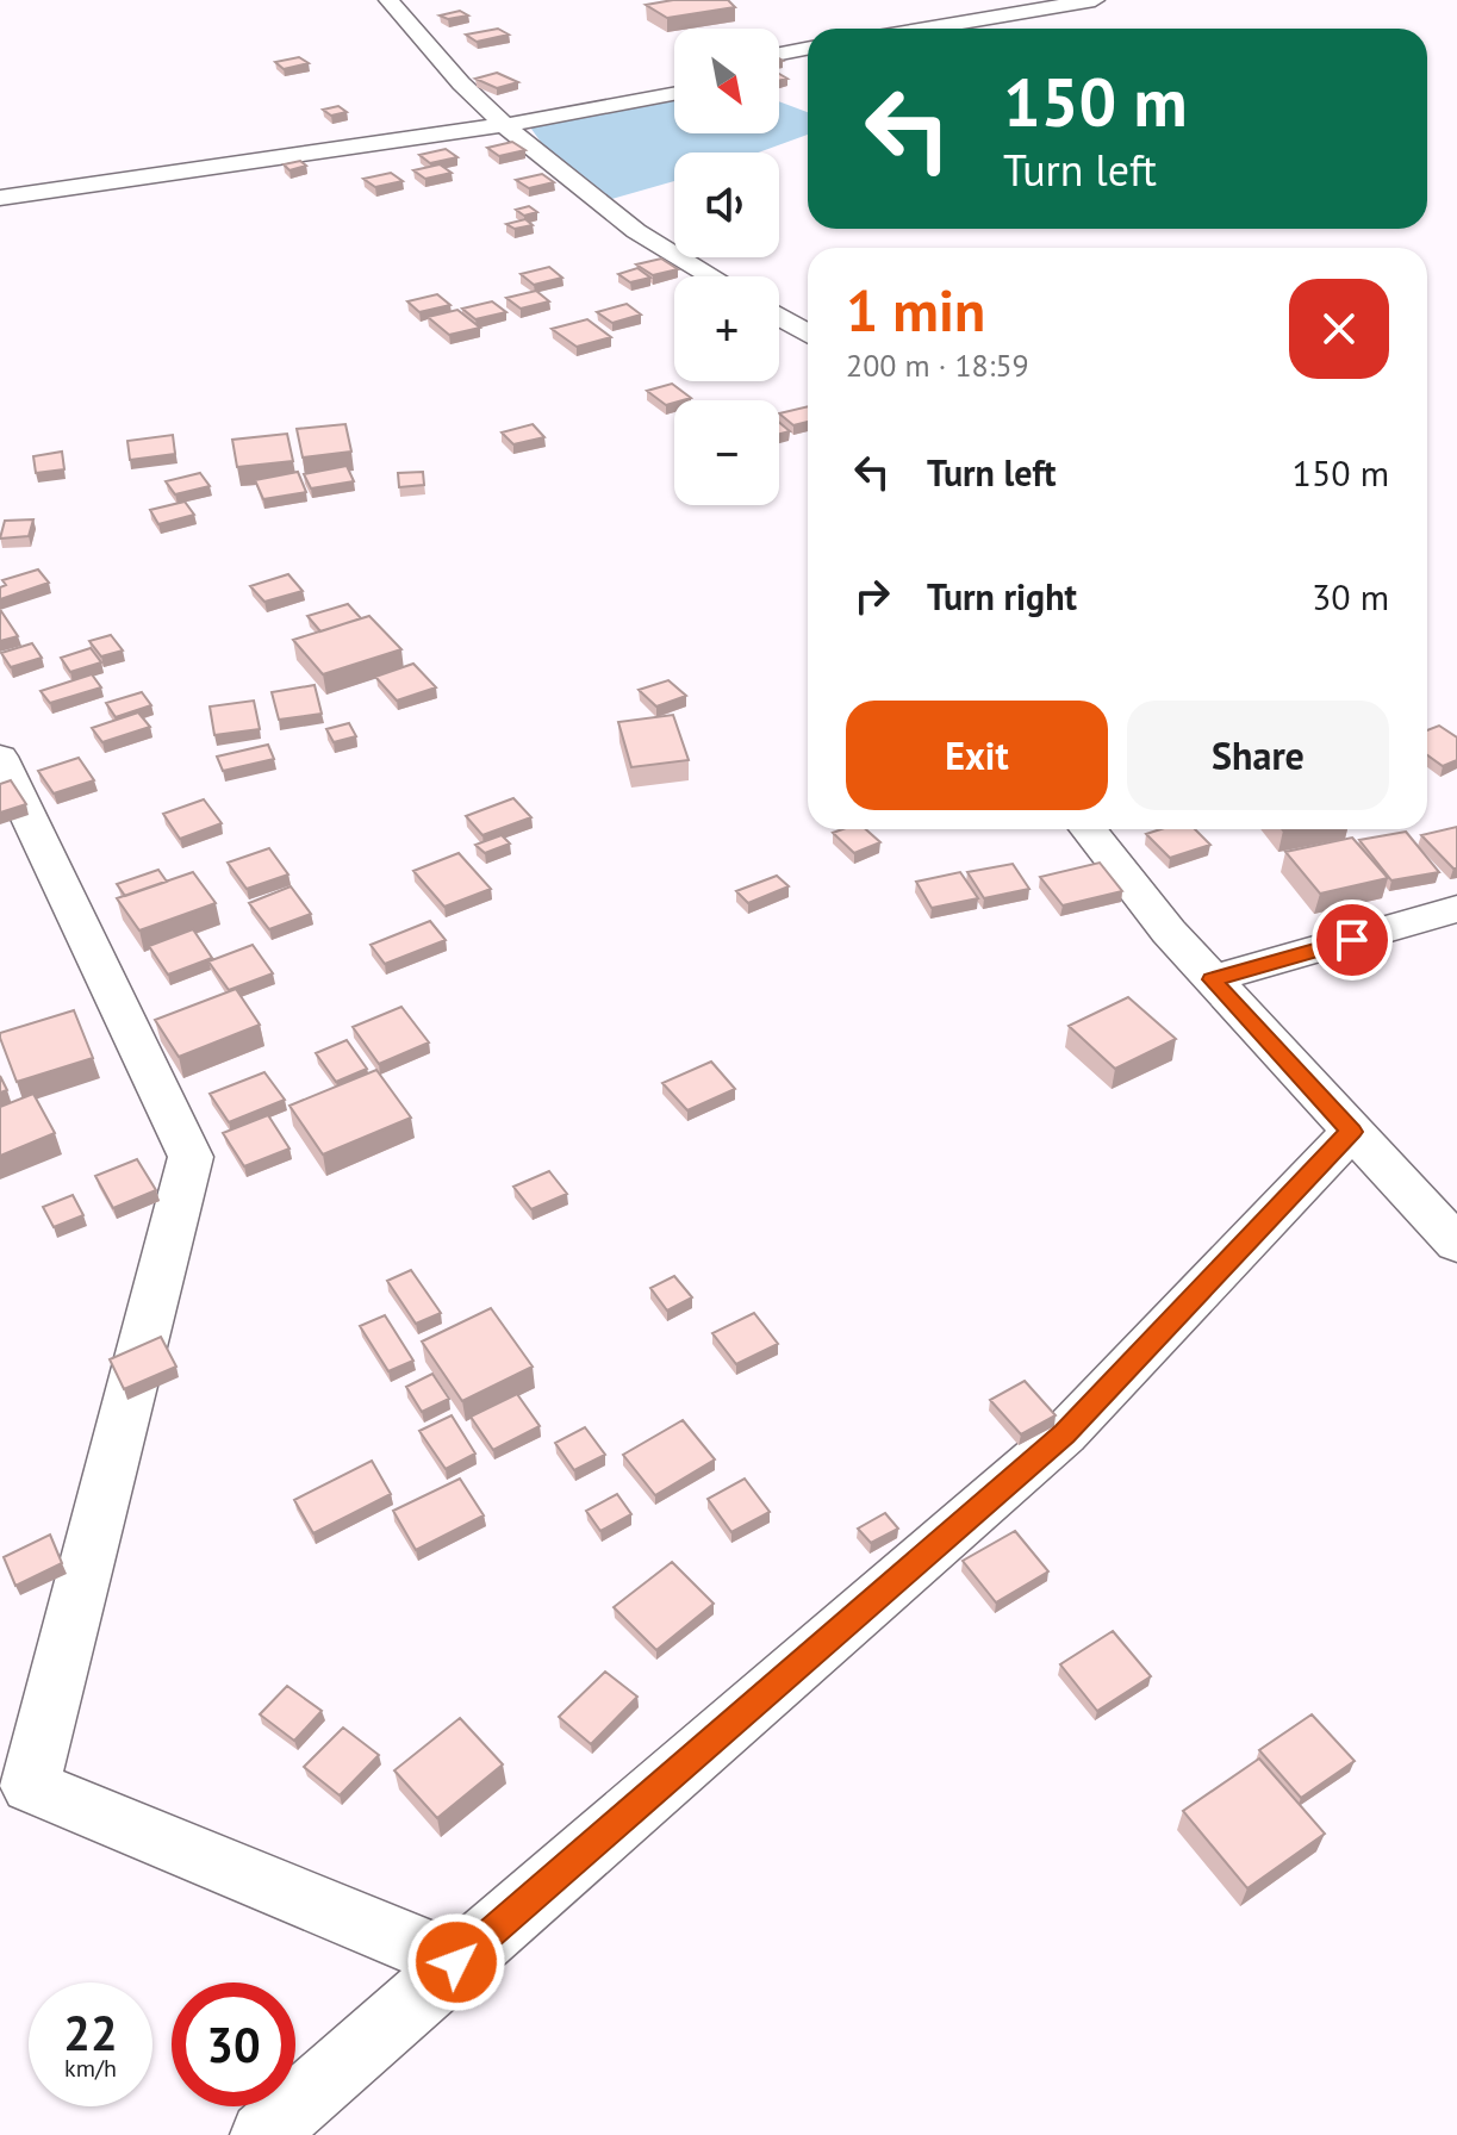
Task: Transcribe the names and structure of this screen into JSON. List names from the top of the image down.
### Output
{
  "north": "bottom right",
  "page": {
    "map_buttons": ["+", "−"],
    "turn": ["150 m", "Turn left"],
    "heading": ["1 min", "200 m · 18:59"],
    "list": [
      {
        "name": "Turn left",
        "value": "150 m"
      },
      {
        "name": "Turn right",
        "value": "30 m"
      }
    ],
    "buttons": ["Exit", "Share"],
    "speed": "22 km/h",
    "limit": "30"
  }
}
